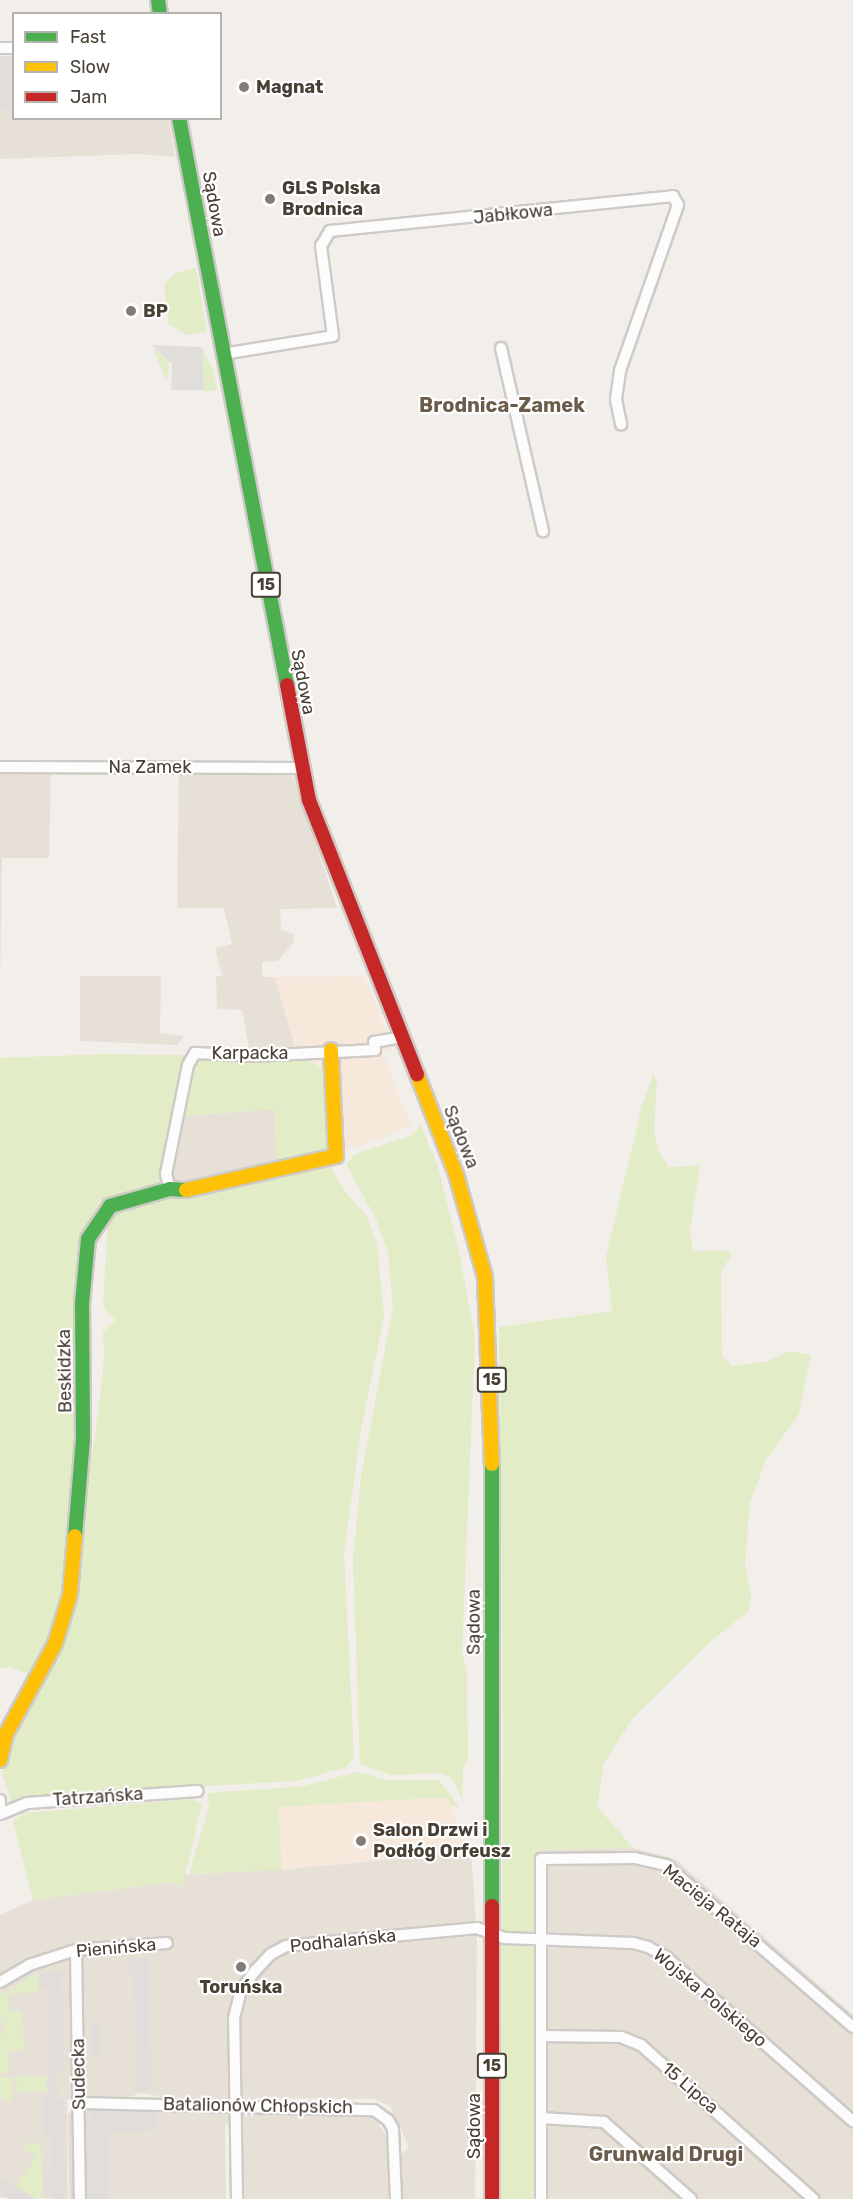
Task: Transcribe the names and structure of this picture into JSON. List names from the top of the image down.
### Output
{
  "streets": {
    "main road": ["Sądowa", "15", "Beskidzka"],
    "street": [
      "Jabłkowa",
      "Na Zamek",
      "Karpacka",
      "Tatrzańska",
      "Macieja Rataja",
      "Podhalańska",
      "Pienińska",
      "Wojska Polskiego",
      "Sudecka",
      "15 Lipca",
      "Batalionów Chłopskich"
    ]
  },
  "crossings": [
    ["Sądowa", "Jabłkowa"],
    ["Sądowa", "Na Zamek"],
    ["Sądowa", "Karpacka"],
    ["Sądowa", "Podhalańska"],
    ["Sądowa", "Wojska Polskiego"],
    ["Karpacka", "Beskidzka"],
    ["Macieja Rataja", "Wojska Polskiego"],
    ["Podhalańska", "Wojska Polskiego"],
    ["Podhalańska", "Batalionów Chłopskich"],
    ["Pienińska", "Sudecka"],
    ["Sudecka", "Batalionów Chłopskich"]
  ],
  "districts": ["Brodnica-Zamek", "Grunwald Drugi"],
  "places": [
    "Magnat",
    "GLS Polska Brodnica",
    "BP",
    "Salon Drzwi i Podłóg Orfeusz",
    "Toruńska"
  ],
  "legend": ["Fast", "Slow", "Jam"]
}
